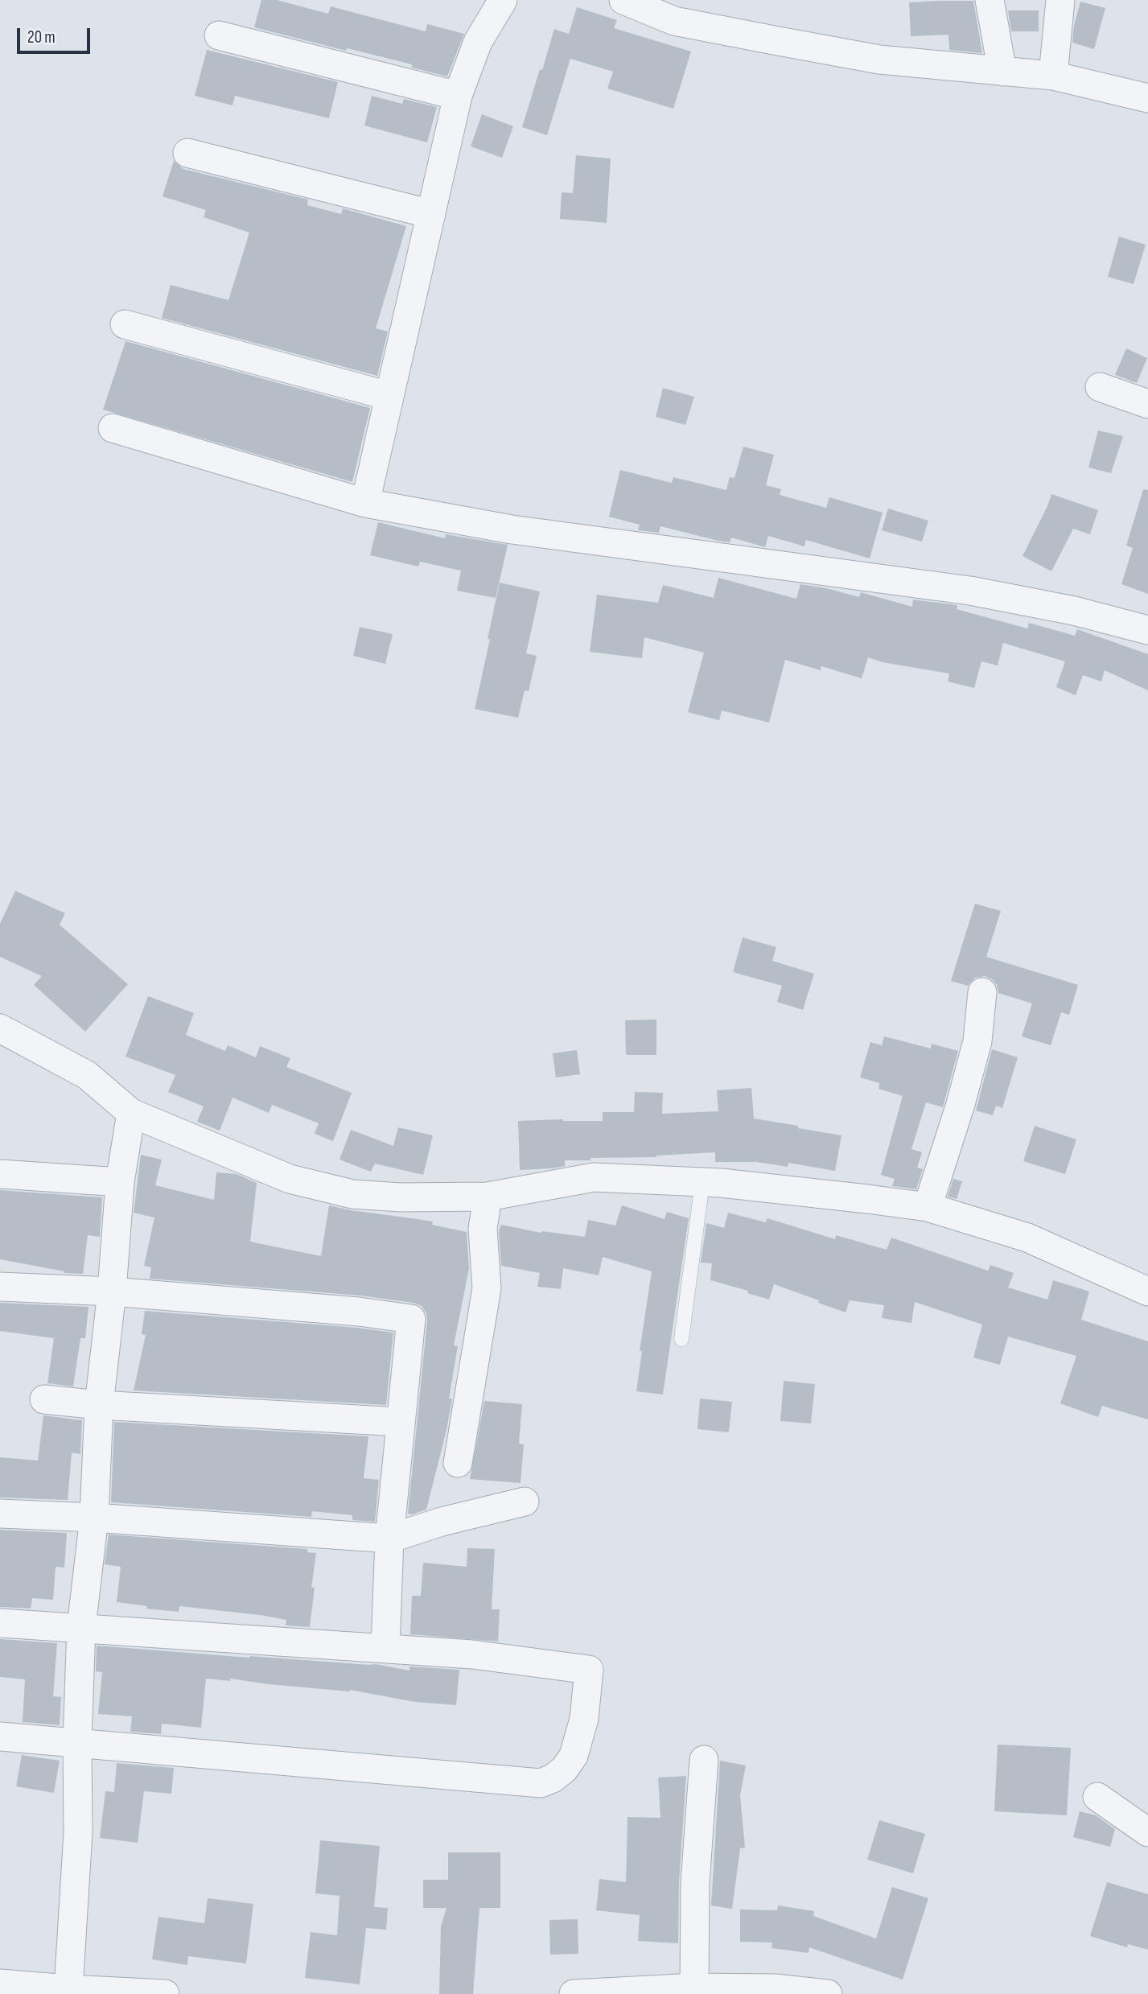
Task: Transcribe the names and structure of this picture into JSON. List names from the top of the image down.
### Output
{
  "scale_bar": "20 m"
}
